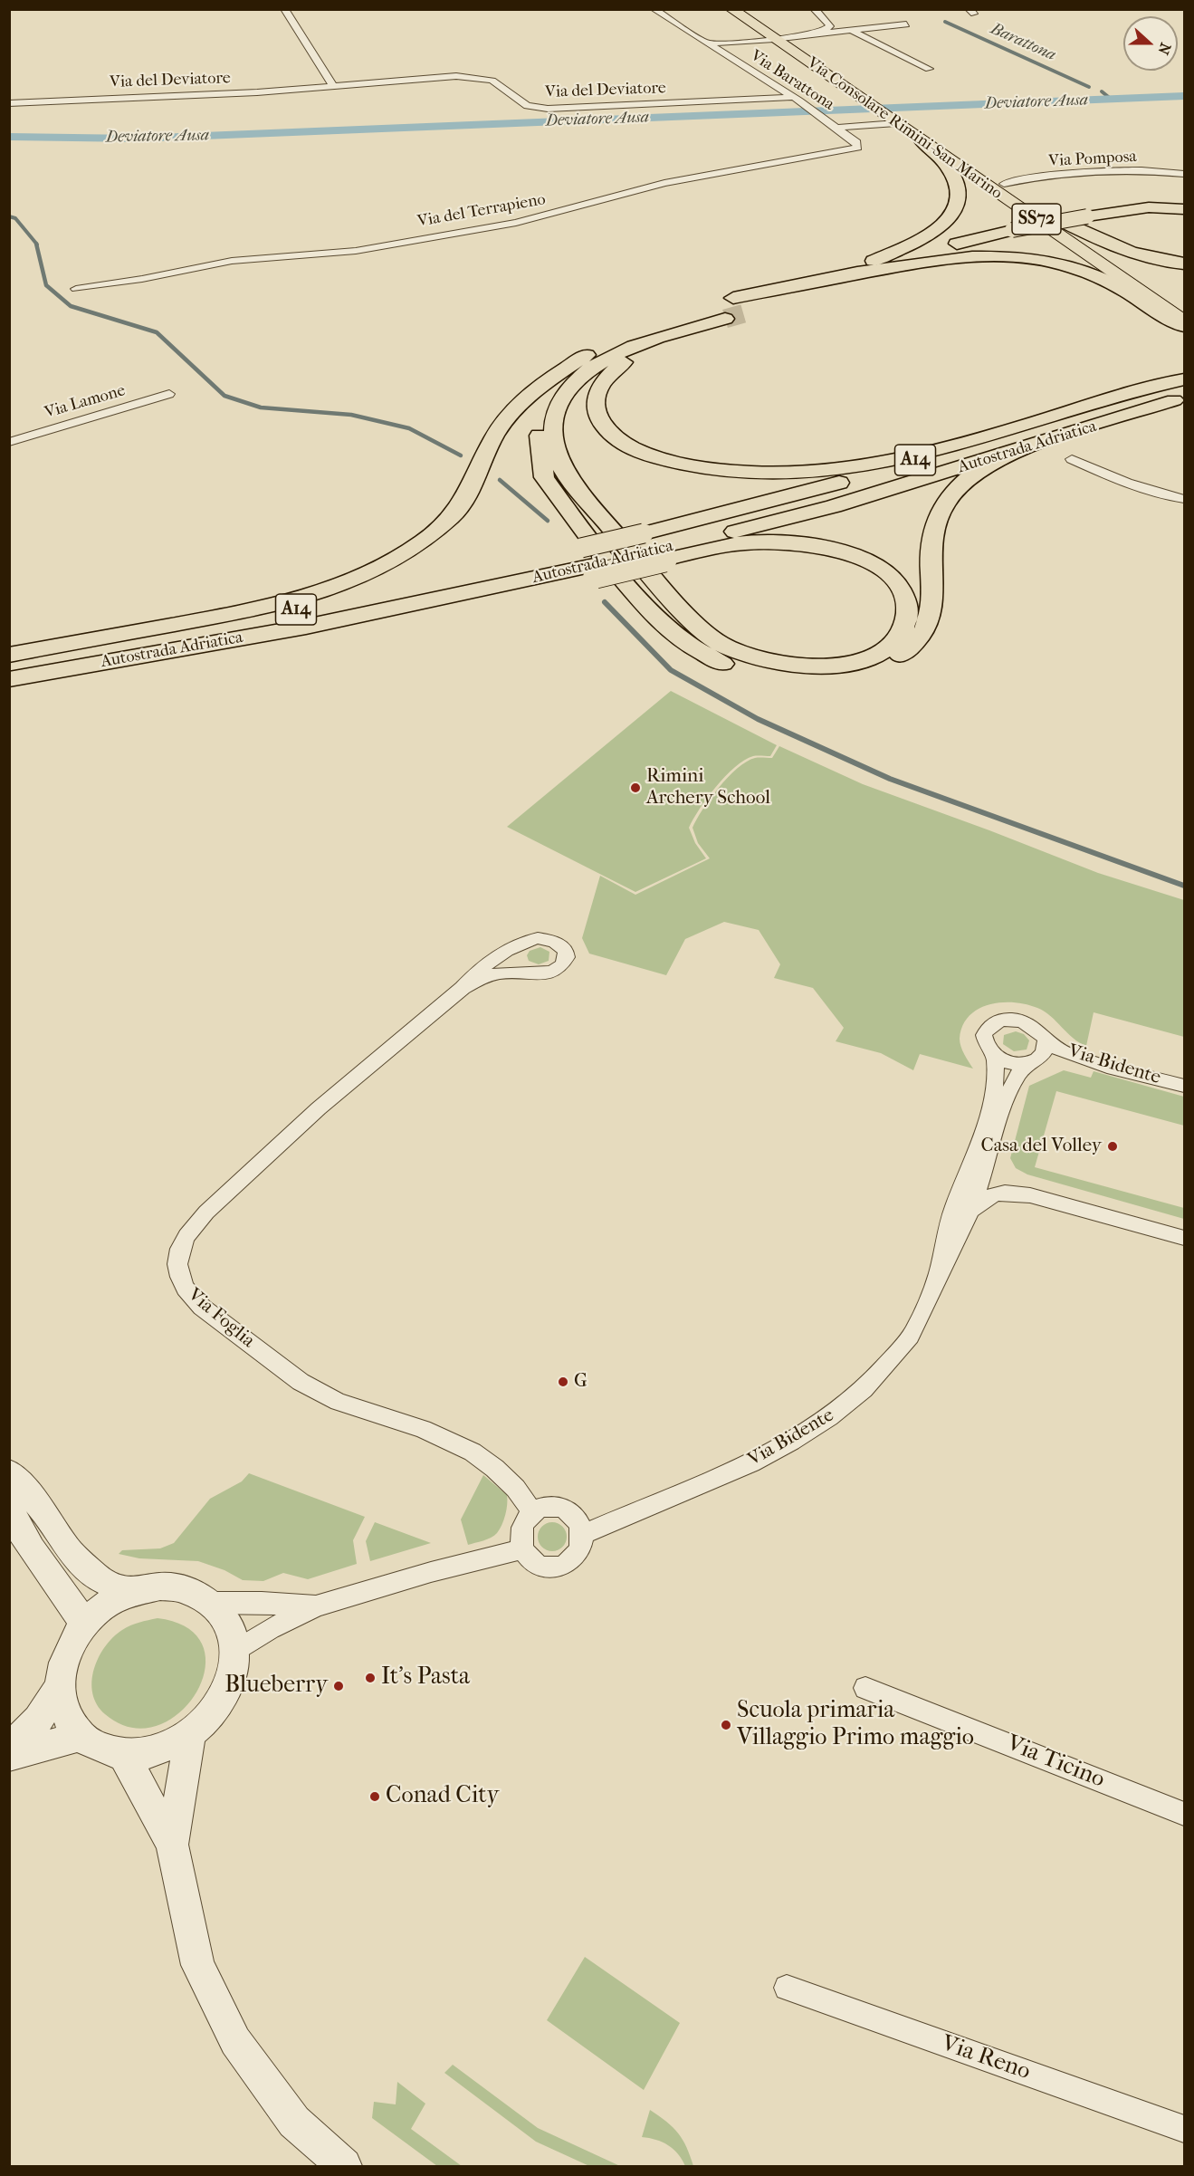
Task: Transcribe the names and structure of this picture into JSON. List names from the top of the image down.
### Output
{
  "streets": {
    "highway": ["Autostrada Adriatica", "A14"],
    "main road": ["Via Consolare Rimini-San Marino", "SS72"],
    "street": [
      "Via del Deviatore",
      "Via Barattona",
      "Via Pomposa",
      "Via del Terrapieno",
      "Via Lamone",
      "Via Bidente",
      "Via Foglia",
      "Via Ticino",
      "Via Reno"
    ]
  },
  "crossings": [
    ["Via del Deviatore", "Via Barattona"],
    ["Via Barattona", "Via Consolare Rimini-San Marino"],
    ["Via Barattona", "Via del Terrapieno"],
    ["Via Consolare Rimini-San Marino", "Via Pomposa"],
    ["Via Bidente", "Via Foglia"]
  ],
  "water": ["Barattona", "Deviatore Ausa"],
  "places": [
    "Rimini Archery School",
    "Casa del Volley",
    "G",
    "It's Pasta",
    "Blueberry",
    "Scuola primaria Villaggio Primo maggio",
    "Conad City"
  ],
  "north": "right"
}
